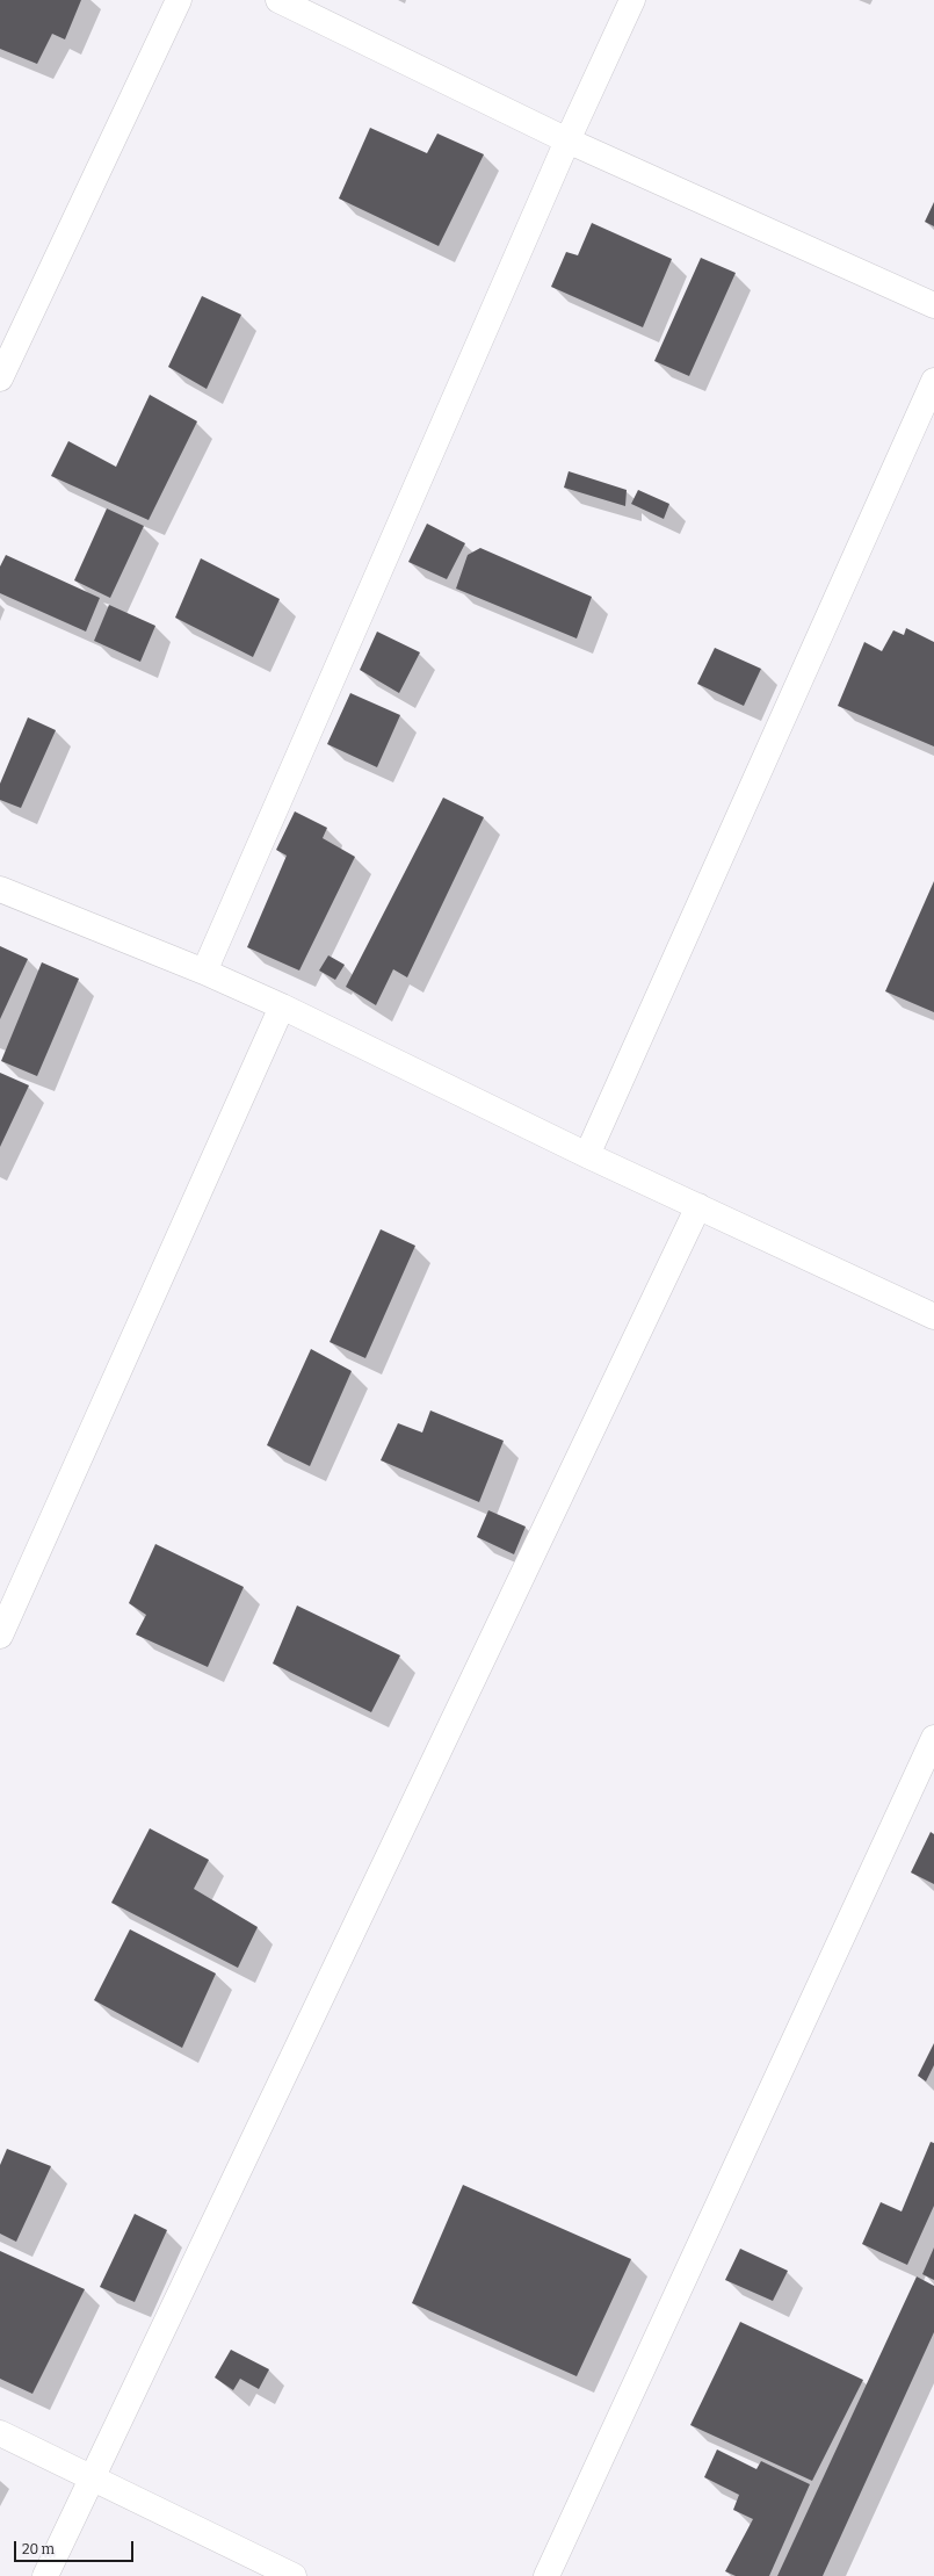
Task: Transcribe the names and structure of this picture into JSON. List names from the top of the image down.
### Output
{
  "scale_bar": "20 m"
}
